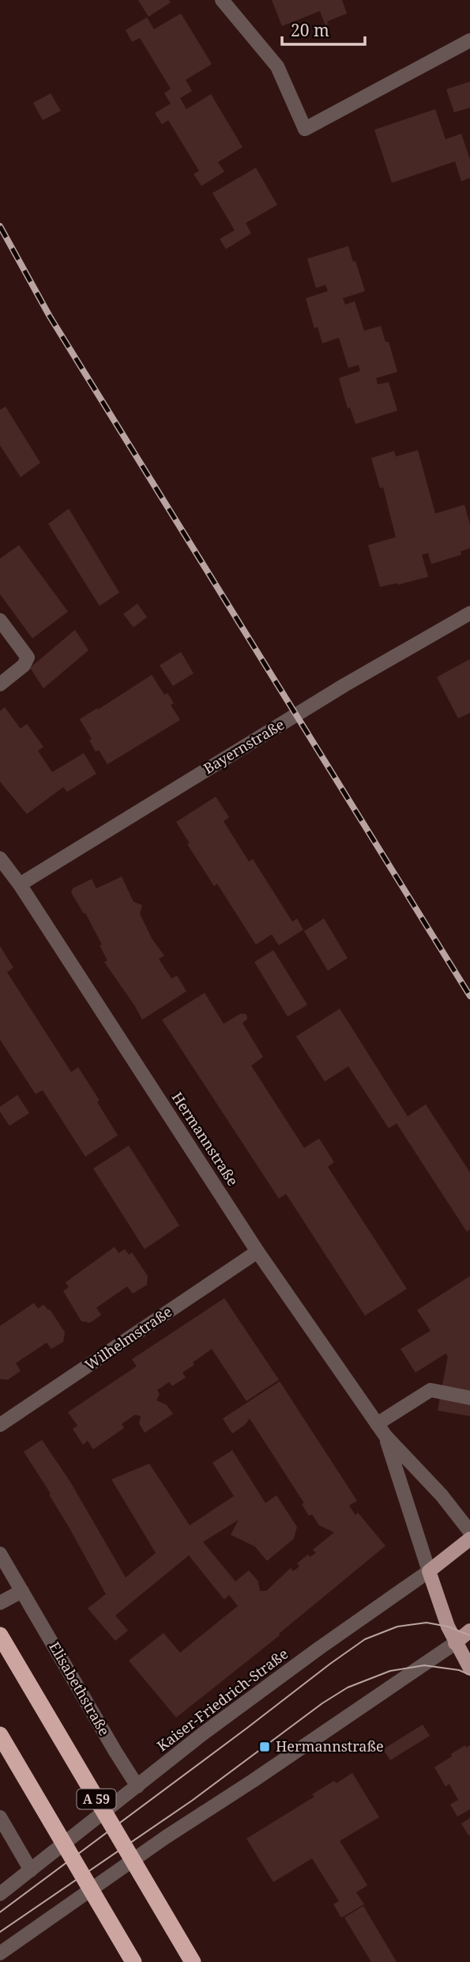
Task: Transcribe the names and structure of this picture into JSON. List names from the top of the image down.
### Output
{
  "streets": {
    "highway": ["A 59"],
    "main road": ["Hermannstraße", "Kaiser-Friedrich-Straße"],
    "street": ["Bayernstraße", "Wilhelmstraße", "Elisabethstraße"]
  },
  "crossings": [
    ["Bayernstraße", "Hermannstraße"],
    ["Hermannstraße", "Wilhelmstraße"],
    ["Hermannstraße", "Kaiser-Friedrich-Straße"],
    ["Elisabethstraße", "Kaiser-Friedrich-Straße"]
  ],
  "places": {
    "transit": ["Hermannstraße"]
  },
  "scale_bar": "20 m"
}
